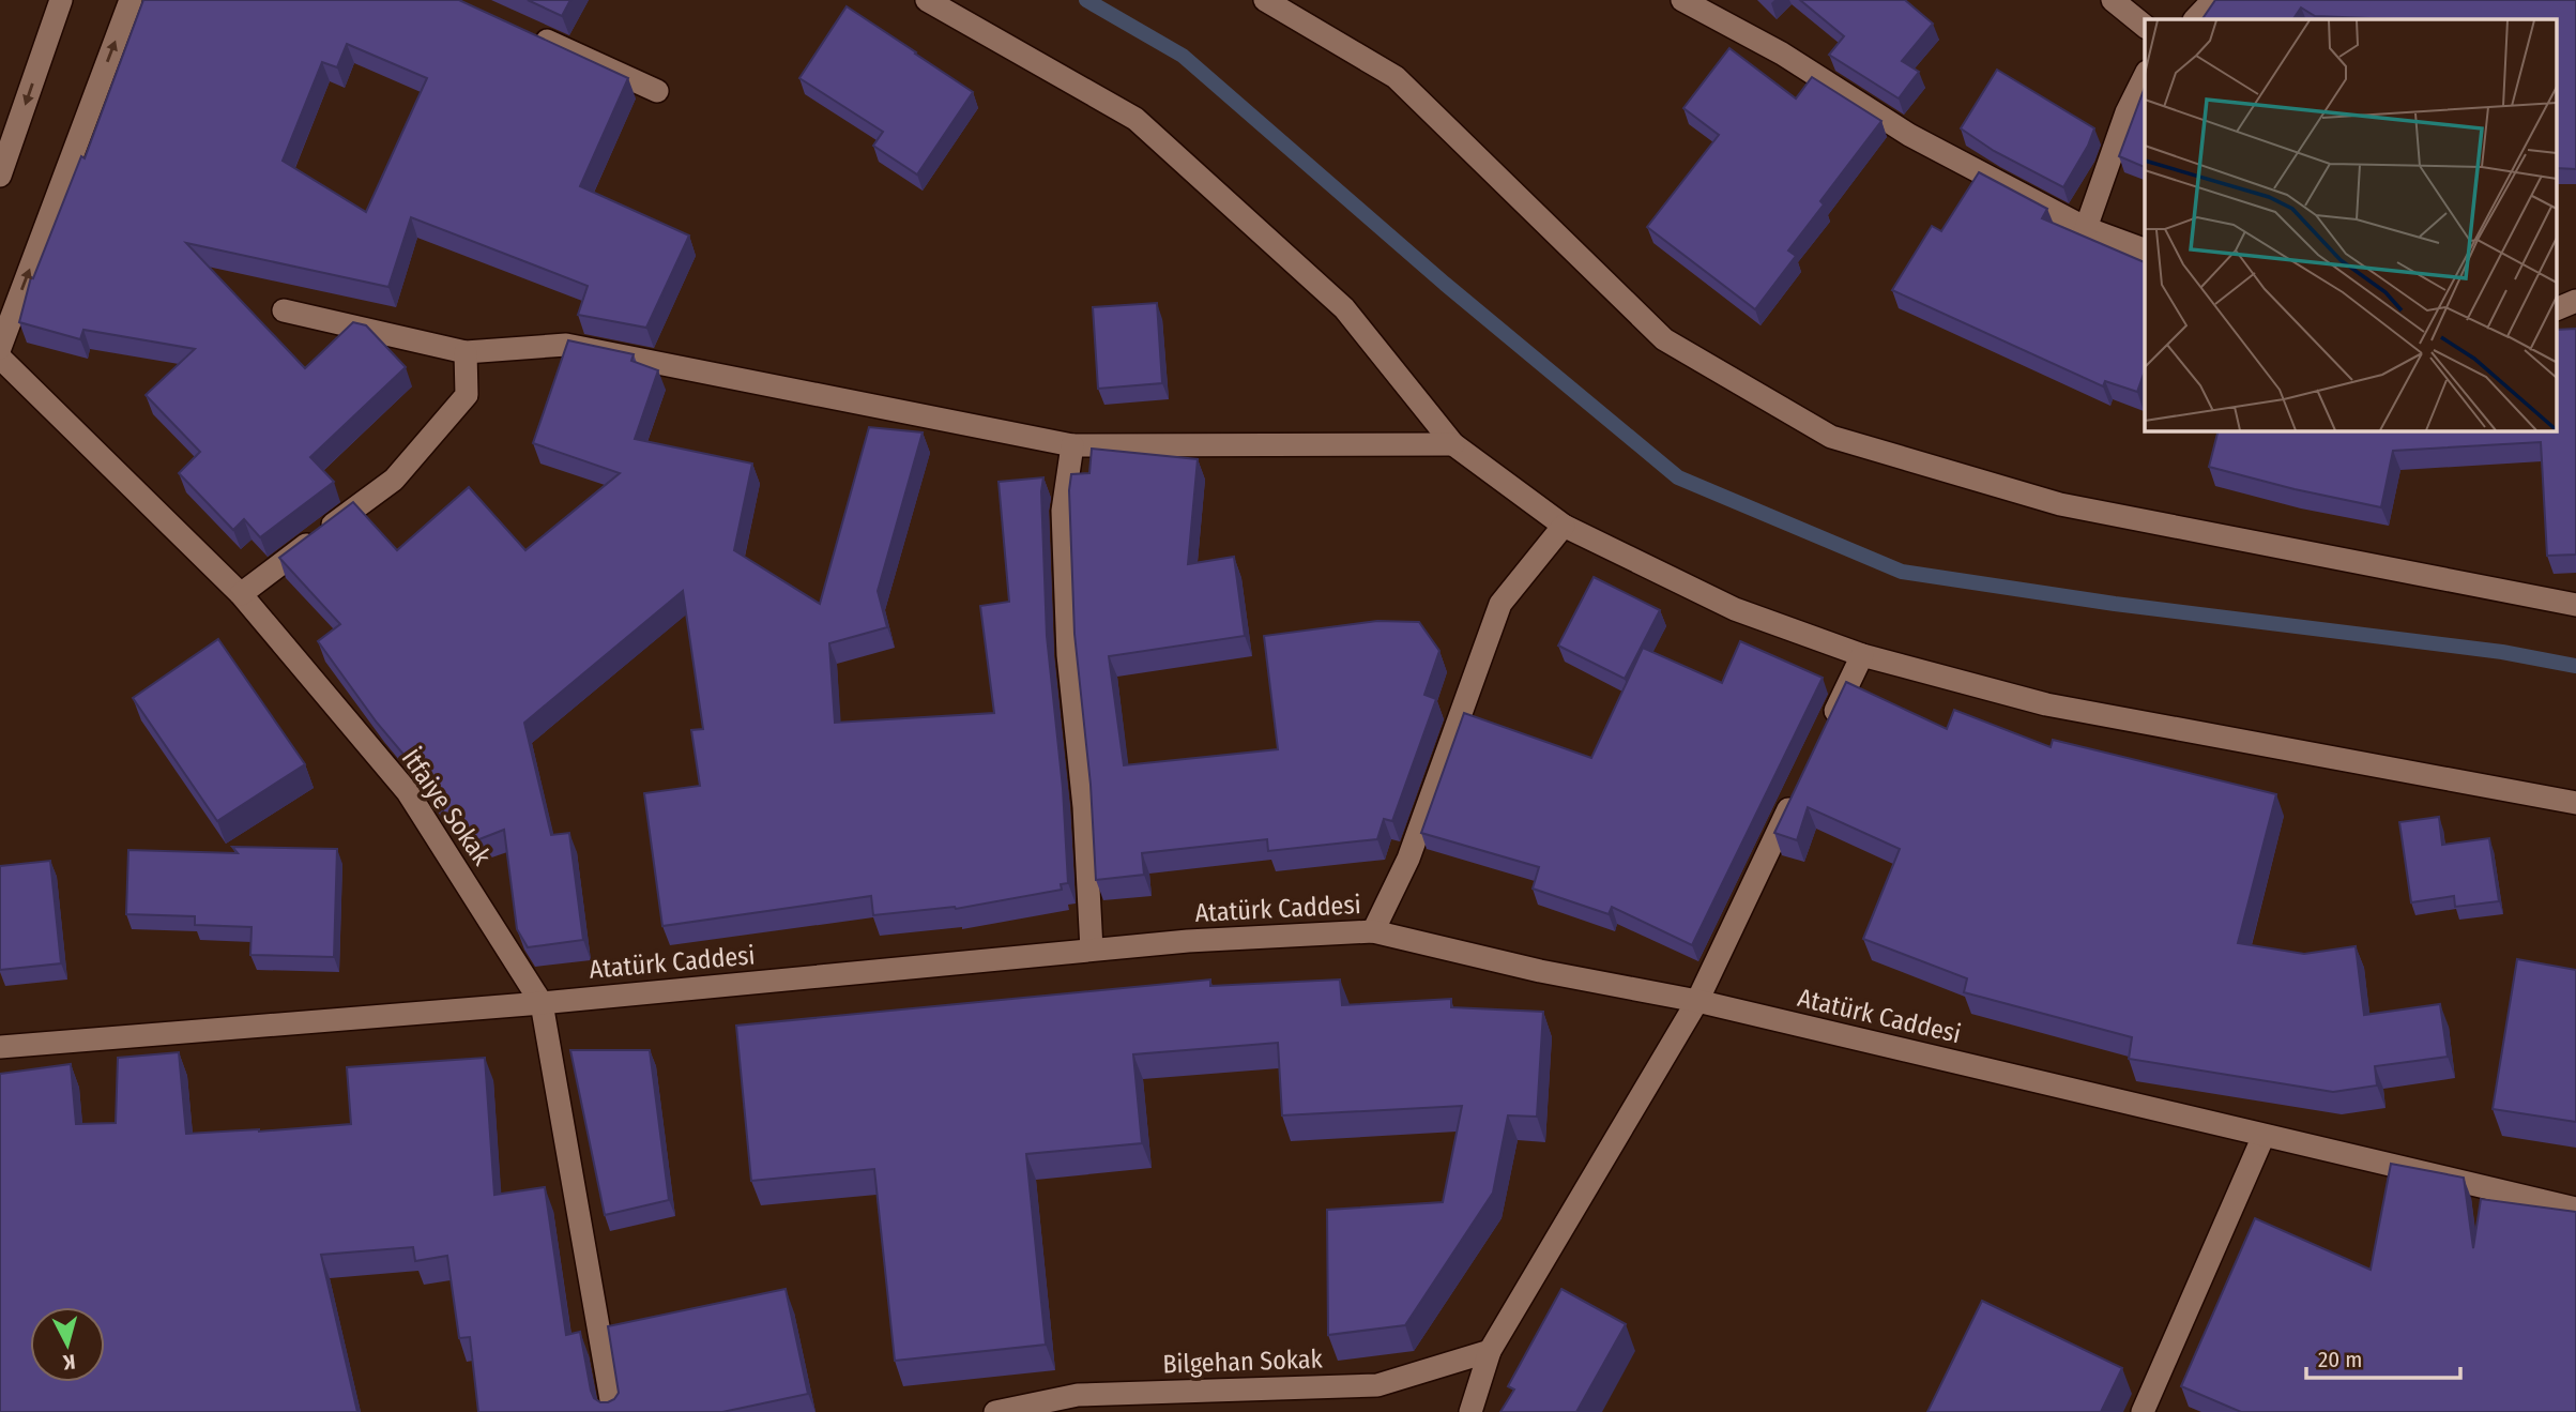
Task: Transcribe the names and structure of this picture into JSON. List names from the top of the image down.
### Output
{
  "streets": {
    "street": ["İtfaiye Sokak", "Atatürk Caddesi", "Bilgehan Sokak"]
  },
  "crossings": [
    ["İtfaiye Sokak", "Atatürk Caddesi"]
  ],
  "scale_bar": "20 m",
  "north": "bottom"
}
